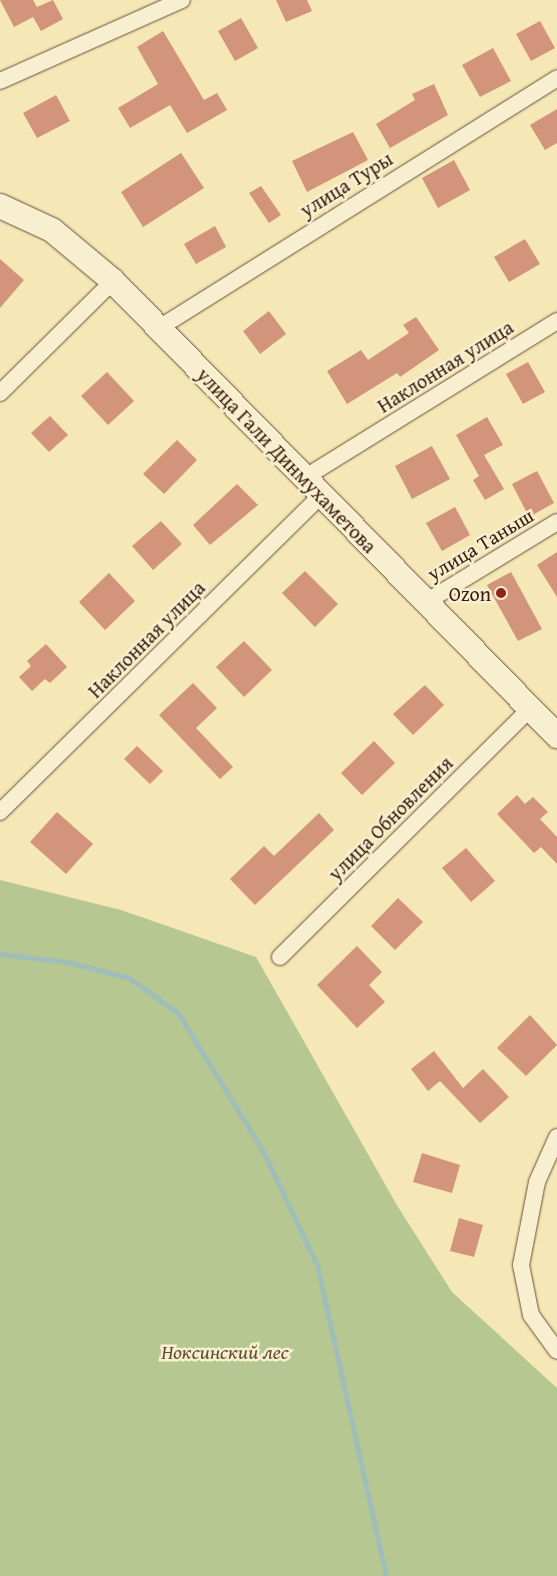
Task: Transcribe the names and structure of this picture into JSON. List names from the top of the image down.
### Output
{
  "streets": {
    "street": [
      "улица Туры",
      "Наклонная улица",
      "улица Гали Динмухаметова",
      "улица Таныш",
      "улица Обновления"
    ]
  },
  "crossings": [
    ["улица Туры", "улица Гали Динмухаметова"],
    ["Наклонная улица", "улица Гали Динмухаметова"],
    ["улица Гали Динмухаметова", "улица Таныш"],
    ["улица Гали Динмухаметова", "улица Обновления"]
  ],
  "parks": ["Ноксинский лес"],
  "places": ["Ozon"]
}
